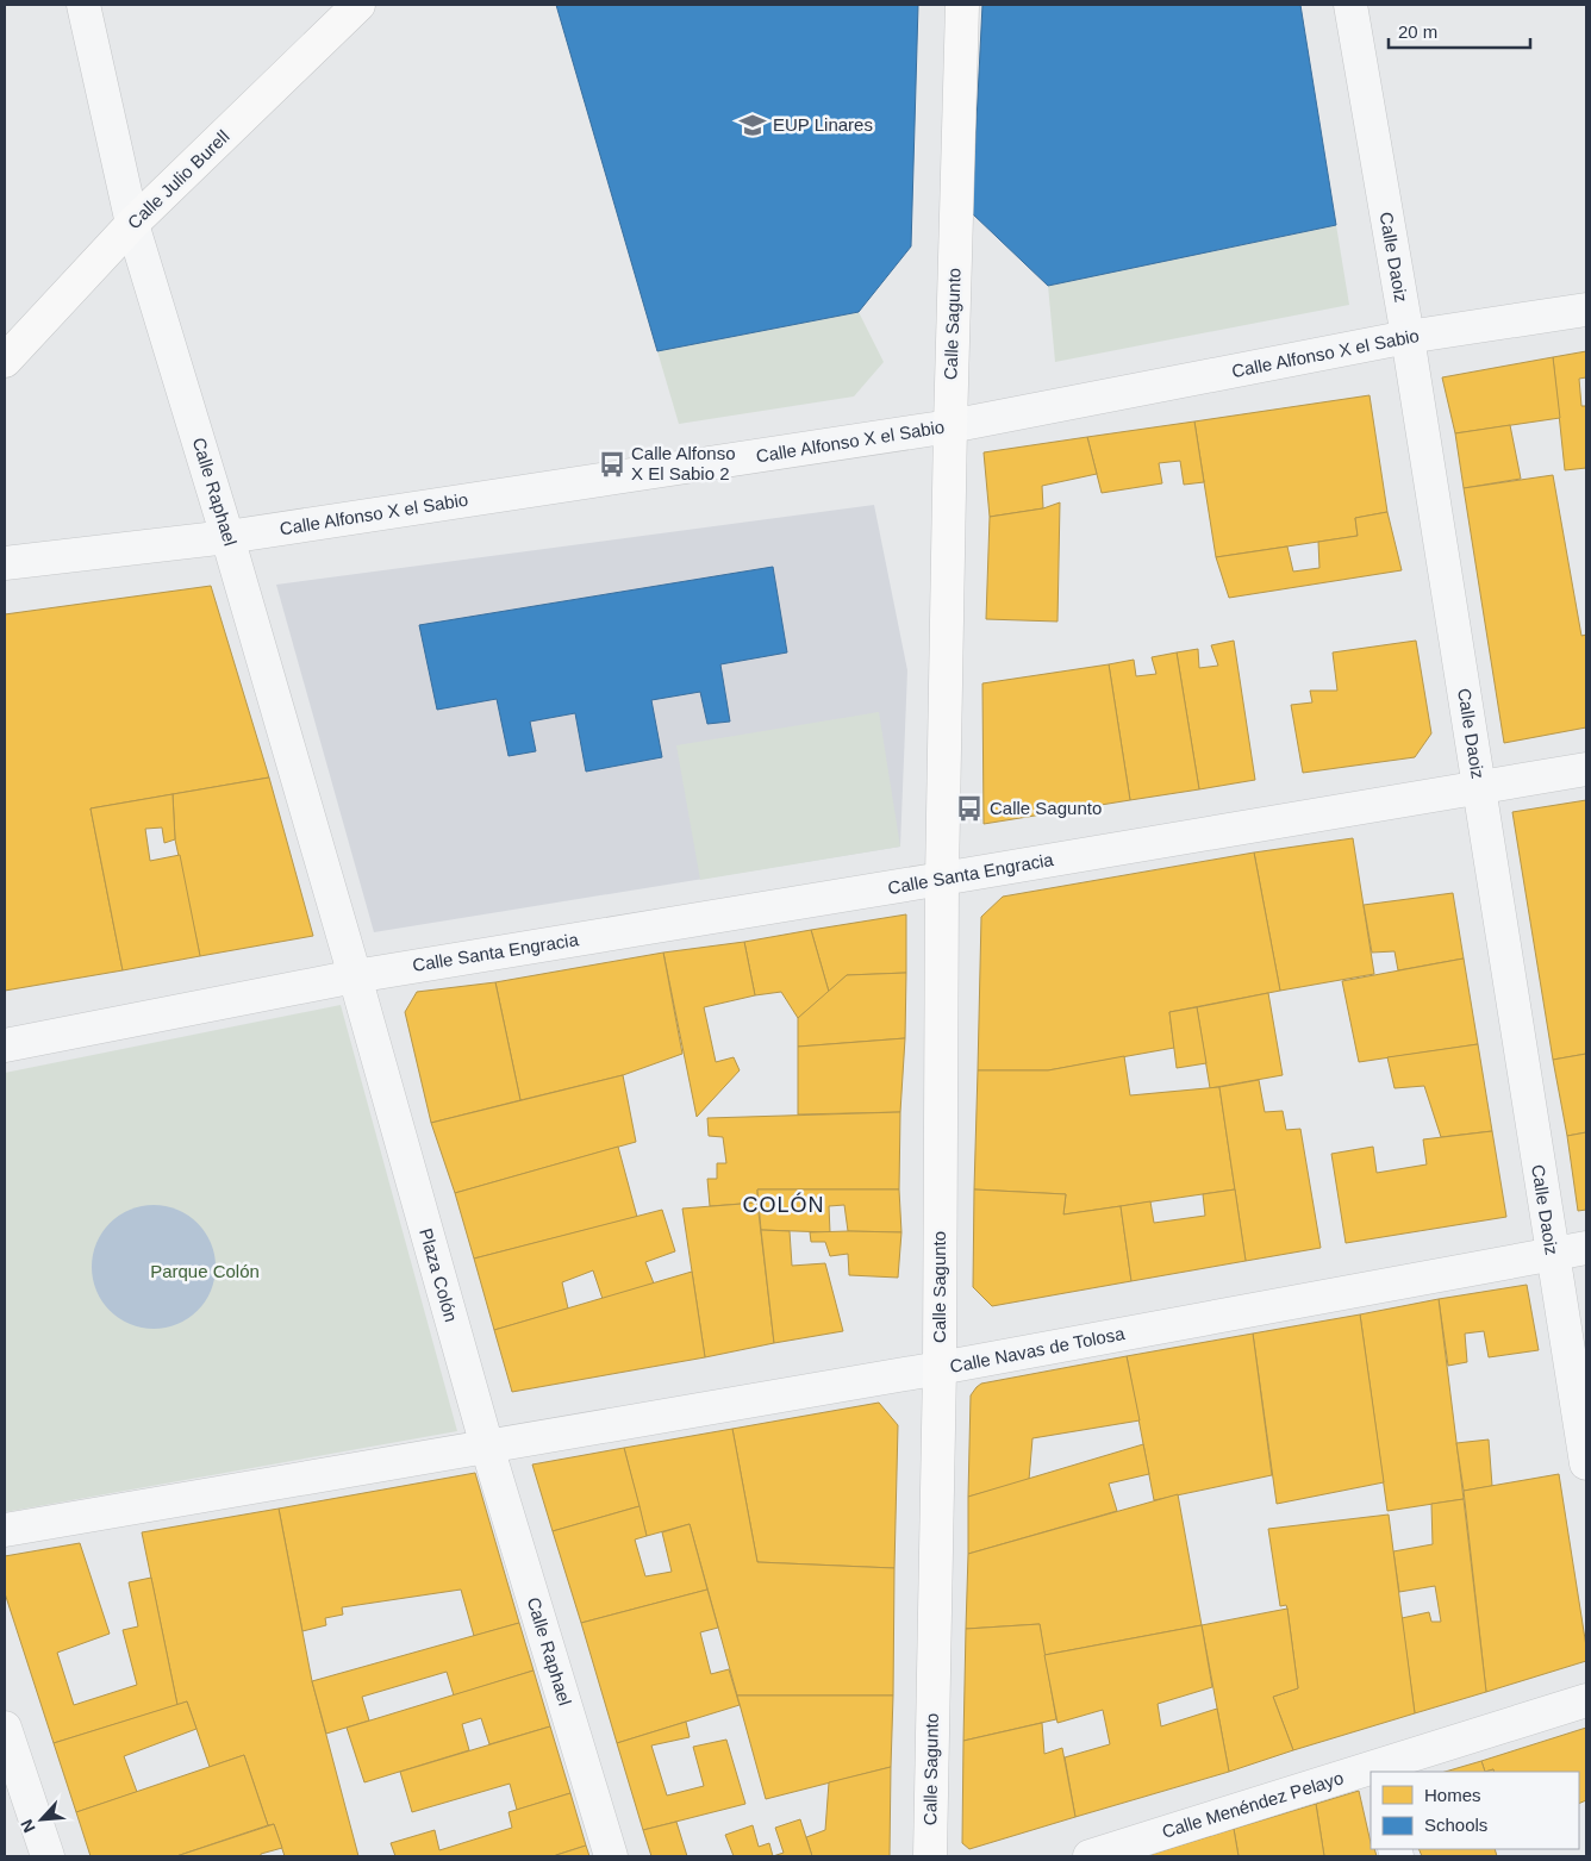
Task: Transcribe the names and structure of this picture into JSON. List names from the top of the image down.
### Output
{
  "streets": {
    "street": [
      "Calle Julio Burell",
      "Calle Daoiz",
      "Calle Sagunto",
      "Calle Alfonso X el Sabio",
      "Calle Raphael",
      "Calle Santa Engracia",
      "Plaza Colón",
      "Calle Navas de Tolosa",
      "Calle Menéndez Pelayo"
    ]
  },
  "crossings": [
    ["Calle Julio Burell", "Calle Raphael"],
    ["Calle Daoiz", "Calle Alfonso X el Sabio"],
    ["Calle Daoiz", "Calle Santa Engracia"],
    ["Calle Daoiz", "Calle Navas de Tolosa"],
    ["Calle Sagunto", "Calle Alfonso X el Sabio"],
    ["Calle Sagunto", "Calle Santa Engracia"],
    ["Calle Sagunto", "Calle Navas de Tolosa"],
    ["Calle Alfonso X el Sabio", "Calle Raphael"],
    ["Calle Raphael", "Calle Santa Engracia"],
    ["Calle Raphael", "Plaza Colón"],
    ["Calle Raphael", "Calle Navas de Tolosa"],
    ["Calle Santa Engracia", "Plaza Colón"],
    ["Plaza Colón", "Calle Navas de Tolosa"]
  ],
  "districts": ["COLÓN"],
  "parks": ["Parque Colón"],
  "places": {
    "school or university": ["EUP Linares"],
    "bus stop": ["Calle Alfonso X El Sabio 2", "Calle Sagunto"]
  },
  "legend": ["Homes", "Schools"],
  "scale_bar": "20 m",
  "north": "bottom left"
}
